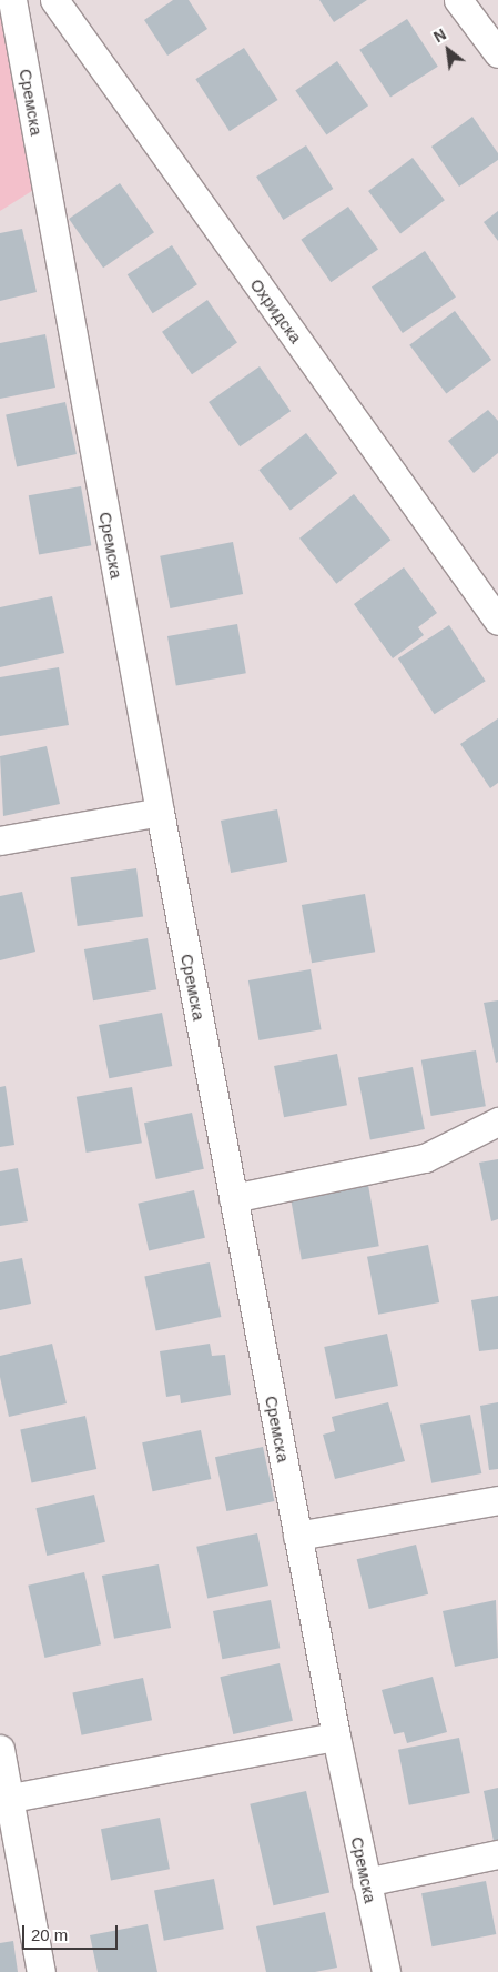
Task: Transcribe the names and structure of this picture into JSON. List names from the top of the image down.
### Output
{
  "streets": {
    "street": ["Сремска", "Охридска"]
  },
  "scale_bar": "20 m",
  "north": "top left"
}
